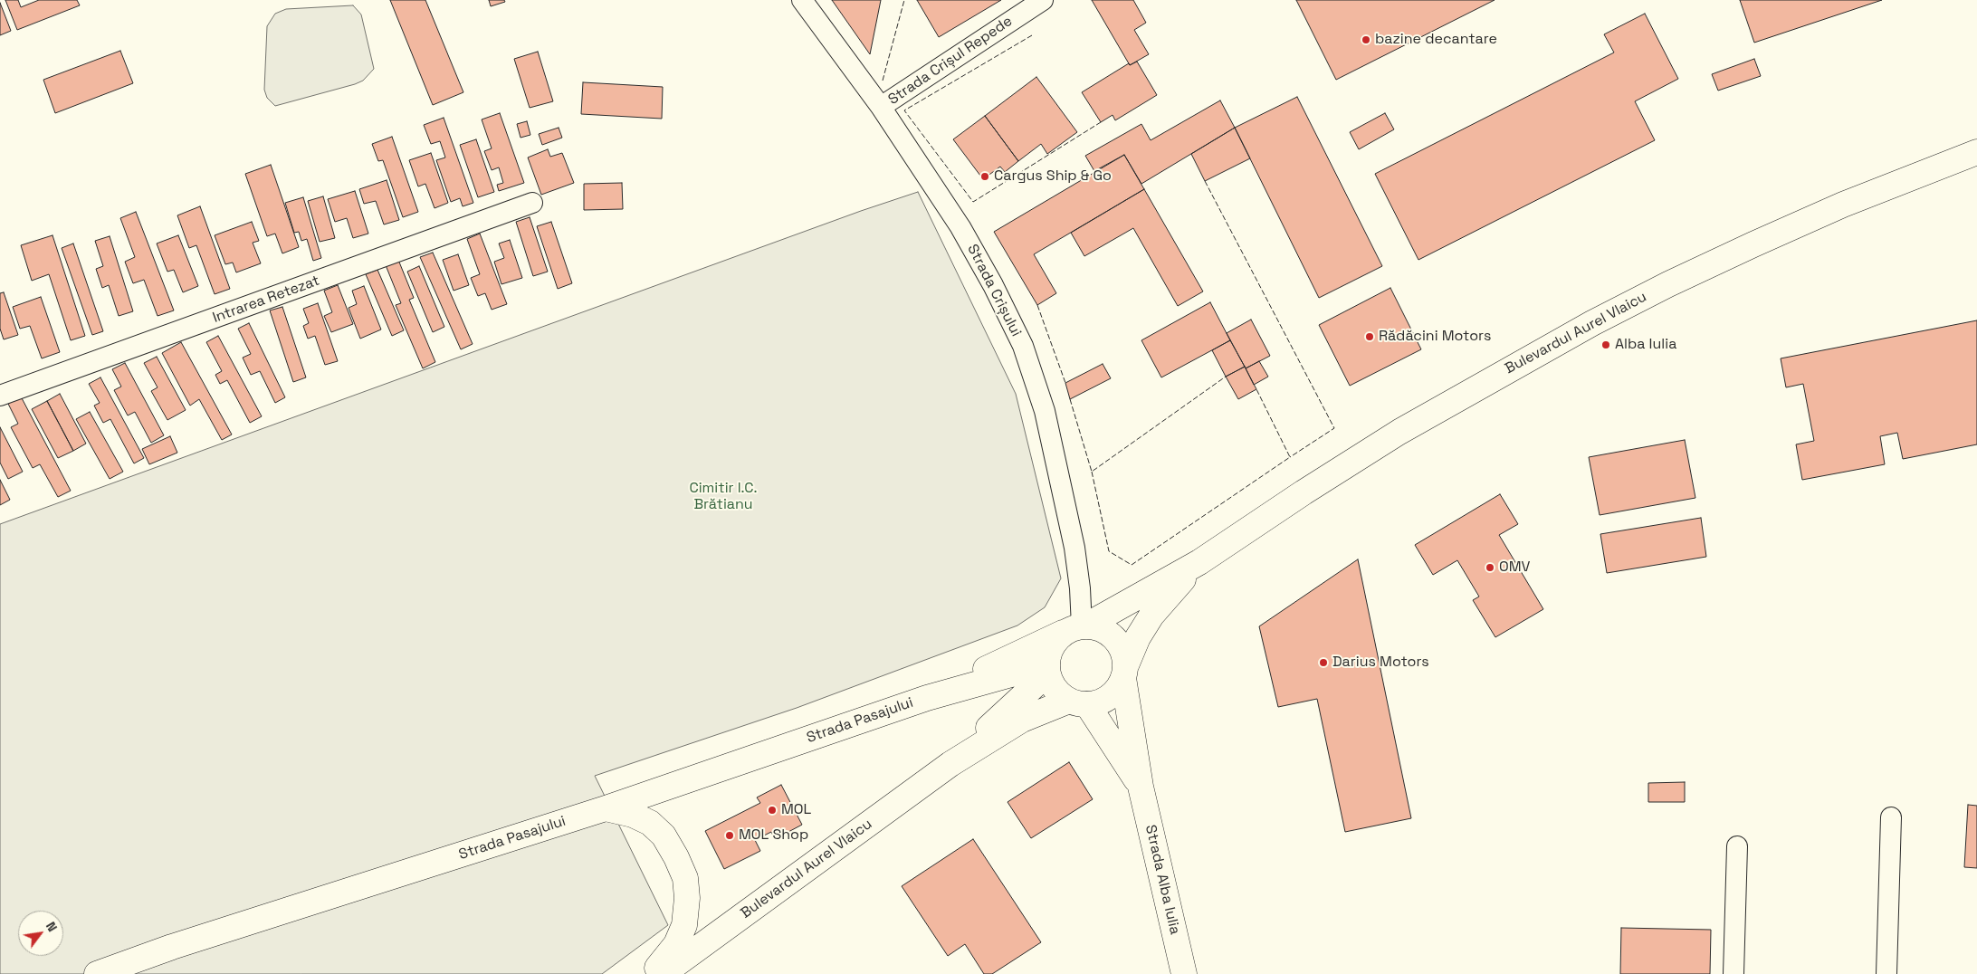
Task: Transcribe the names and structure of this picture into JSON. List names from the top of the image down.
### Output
{
  "streets": {
    "main road": ["Bulevardul Aurel Vlaicu", "Strada Pasajului", "Strada Alba Iulia"],
    "street": ["Strada Crișul Repede", "Strada Crișului", "Intrarea Retezat"]
  },
  "crossings": [
    ["Strada Crișul Repede", "Strada Crișului"],
    ["Strada Crișului", "Bulevardul Aurel Vlaicu"],
    ["Strada Crișului", "Strada Pasajului"],
    ["Strada Crișului", "Strada Alba Iulia"],
    ["Bulevardul Aurel Vlaicu", "Strada Pasajului"],
    ["Bulevardul Aurel Vlaicu", "Strada Alba Iulia"],
    ["Strada Pasajului", "Strada Alba Iulia"]
  ],
  "parks": ["Cimitir I.C. Brătianu"],
  "places": [
    "bazine decantare",
    "Cargus Ship & Go",
    "Rădăcini Motors",
    "Alba Iulia",
    "OMV",
    "Darius Motors",
    "MOL",
    "MOL Shop"
  ],
  "north": "top right"
}
